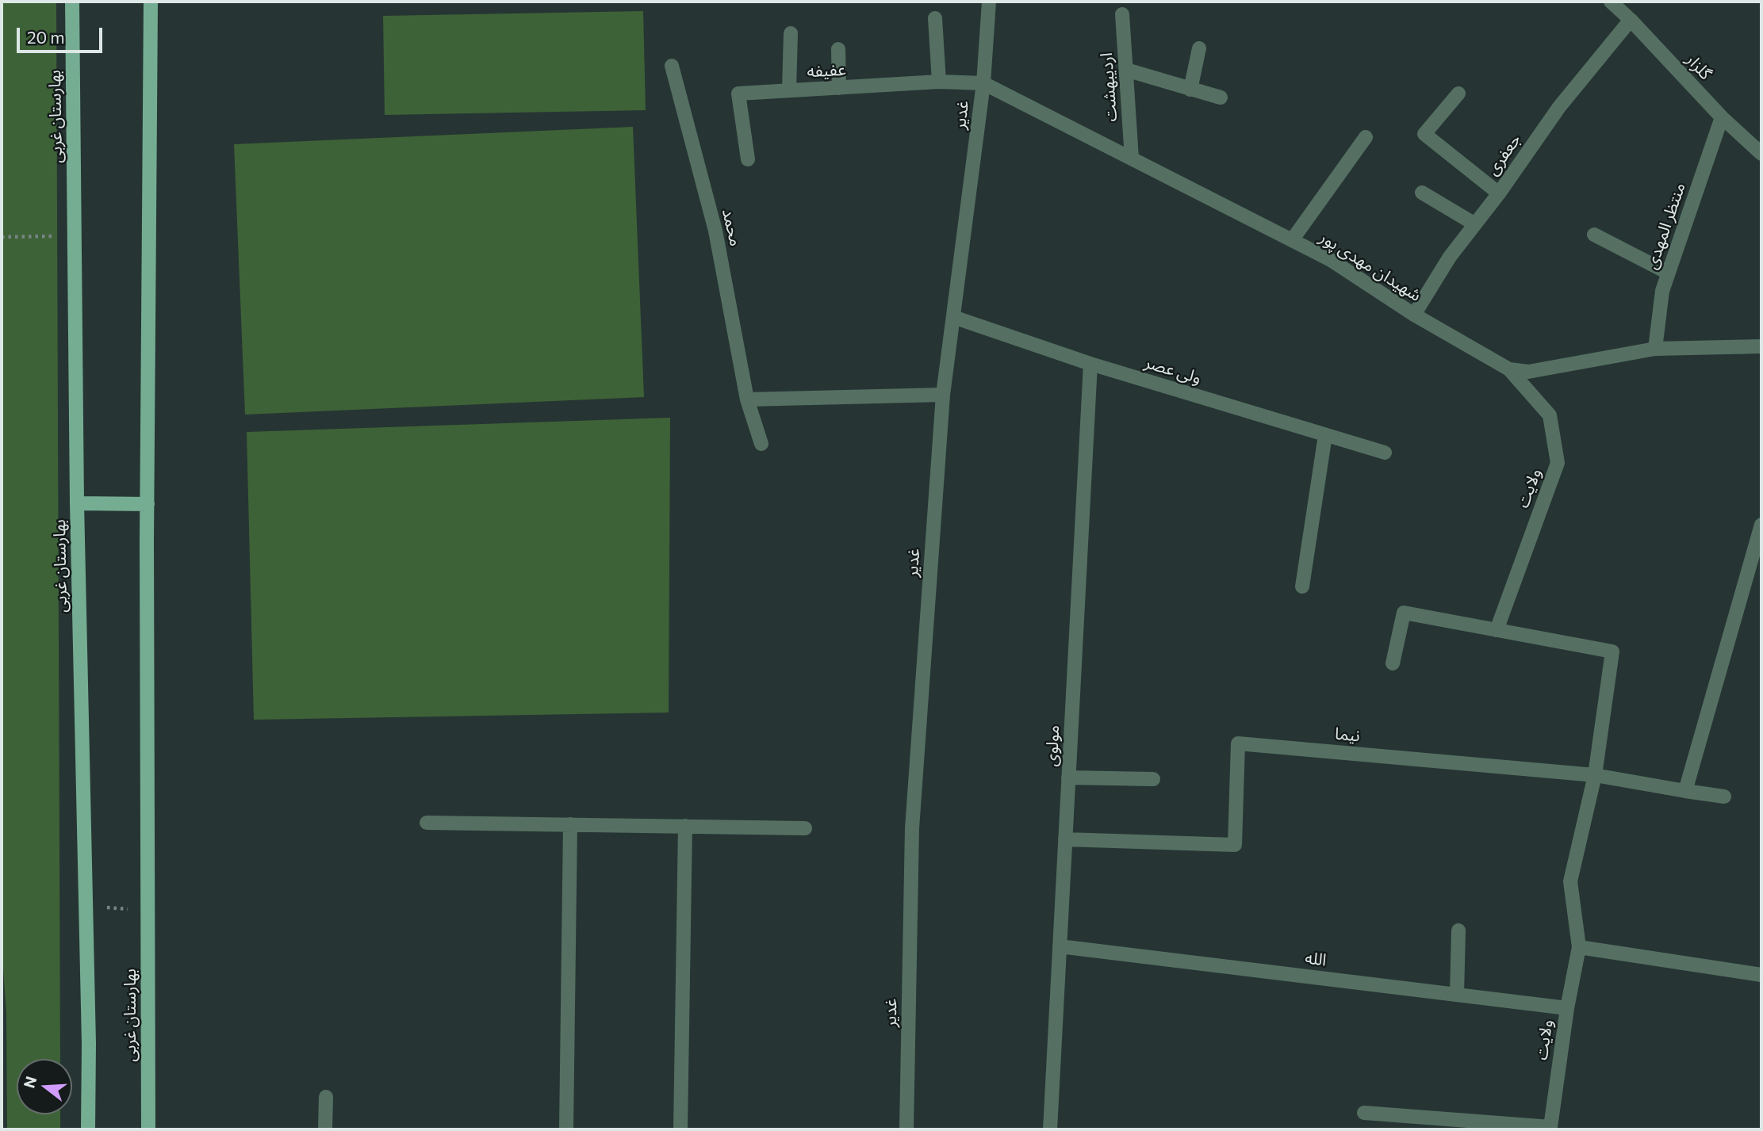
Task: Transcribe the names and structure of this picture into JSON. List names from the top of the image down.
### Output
{
  "streets": {
    "main road": ["بهارستان غربی"],
    "street": [
      "گلزار",
      "عفیفه",
      "اردیبهشت",
      "غدیر",
      "جعفری",
      "منتظر المهدی",
      "محمد",
      "شهیدان مهدی پور",
      "ولی عصر",
      "ولایت",
      "نیما",
      "مولوی",
      "الله"
    ]
  },
  "crossings": [
    ["گلزار", "جعفری"],
    ["گلزار", "منتظر المهدی"],
    ["عفیفه", "غدیر"],
    ["عفیفه", "شهیدان مهدی پور"],
    ["اردیبهشت", "شهیدان مهدی پور"],
    ["غدیر", "شهیدان مهدی پور"],
    ["غدیر", "ولی عصر"],
    ["جعفری", "شهیدان مهدی پور"],
    ["منتظر المهدی", "شهیدان مهدی پور"],
    ["شهیدان مهدی پور", "ولایت"],
    ["ولی عصر", "مولوی"],
    ["ولایت", "نیما"],
    ["ولایت", "الله"],
    ["نیما", "مولوی"],
    ["مولوی", "الله"]
  ],
  "scale_bar": "20 m",
  "north": "left"
}
